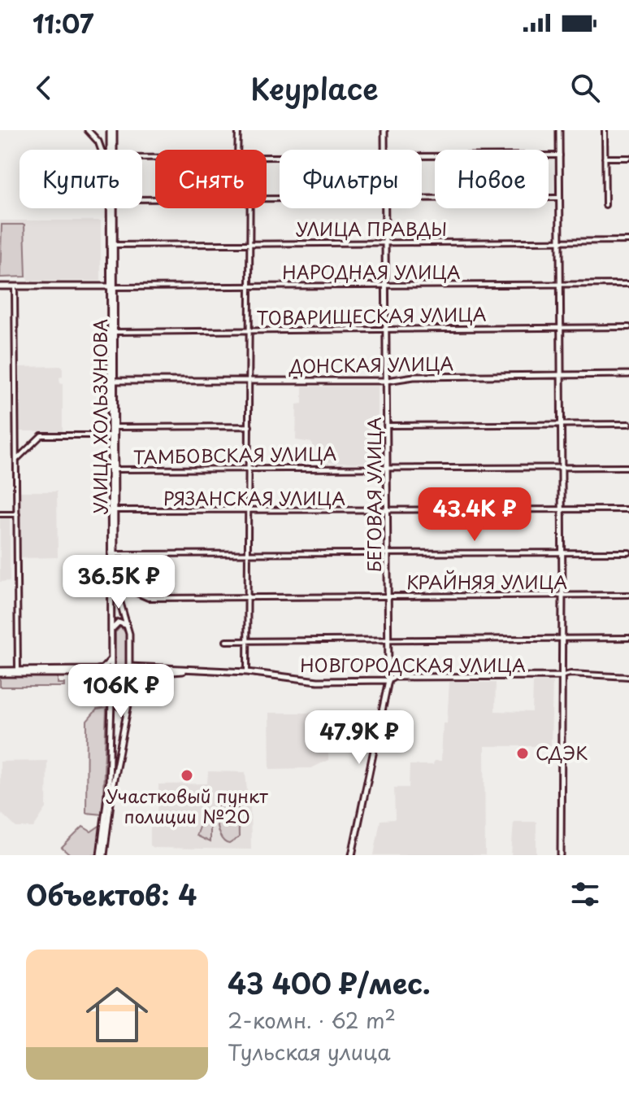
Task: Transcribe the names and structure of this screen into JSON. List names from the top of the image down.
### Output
{
  "streets": {
    "main road": [
      "ДОНСКАЯ УЛИЦА",
      "УЛИЦА ХОЛЬЗУНОВА",
      "БЕГОВАЯ УЛИЦА",
      "НОВГОРОДСКАЯ УЛИЦА"
    ],
    "street": [
      "УЛИЦА ПРАВДЫ",
      "НАРОДНАЯ УЛИЦА",
      "ТОВАРИЩЕСКАЯ УЛИЦА",
      "ТАМБОВСКАЯ УЛИЦА",
      "РЯЗАНСКАЯ УЛИЦА",
      "КРАЙНЯЯ УЛИЦА"
    ]
  },
  "crossings": [
    ["УЛИЦА ПРАВДЫ", "УЛИЦА ХОЛЬЗУНОВА"],
    ["УЛИЦА ПРАВДЫ", "БЕГОВАЯ УЛИЦА"],
    ["НАРОДНАЯ УЛИЦА", "УЛИЦА ХОЛЬЗУНОВА"],
    ["НАРОДНАЯ УЛИЦА", "БЕГОВАЯ УЛИЦА"],
    ["ТОВАРИЩЕСКАЯ УЛИЦА", "УЛИЦА ХОЛЬЗУНОВА"],
    ["ТОВАРИЩЕСКАЯ УЛИЦА", "БЕГОВАЯ УЛИЦА"],
    ["ДОНСКАЯ УЛИЦА", "УЛИЦА ХОЛЬЗУНОВА"],
    ["ДОНСКАЯ УЛИЦА", "БЕГОВАЯ УЛИЦА"],
    ["УЛИЦА ХОЛЬЗУНОВА", "ТАМБОВСКАЯ УЛИЦА"],
    ["УЛИЦА ХОЛЬЗУНОВА", "РЯЗАНСКАЯ УЛИЦА"],
    ["УЛИЦА ХОЛЬЗУНОВА", "КРАЙНЯЯ УЛИЦА"],
    ["УЛИЦА ХОЛЬЗУНОВА", "НОВГОРОДСКАЯ УЛИЦА"],
    ["ТАМБОВСКАЯ УЛИЦА", "БЕГОВАЯ УЛИЦА"],
    ["БЕГОВАЯ УЛИЦА", "РЯЗАНСКАЯ УЛИЦА"],
    ["БЕГОВАЯ УЛИЦА", "КРАЙНЯЯ УЛИЦА"],
    ["БЕГОВАЯ УЛИЦА", "НОВГОРОДСКАЯ УЛИЦА"]
  ],
  "places": ["СДЭК", "Участковый пункт полиции №20"],
  "page": {
    "status": "11:07",
    "header": "Keyplace",
    "chip": [
      "Купить",
      "Снять",
      "Фильтры",
      "Новое"
    ],
    "price": [
      "43.4K ₽",
      "36.5K ₽",
      "106K ₽",
      "47.9K ₽"
    ],
    "heading": "Объектов: 4",
    "list": [
      {
        "name": "43 400 ₽/мес.",
        "note": "2-комн. · 62 m² · Тульская улица"
      }
    ]
  }
}
